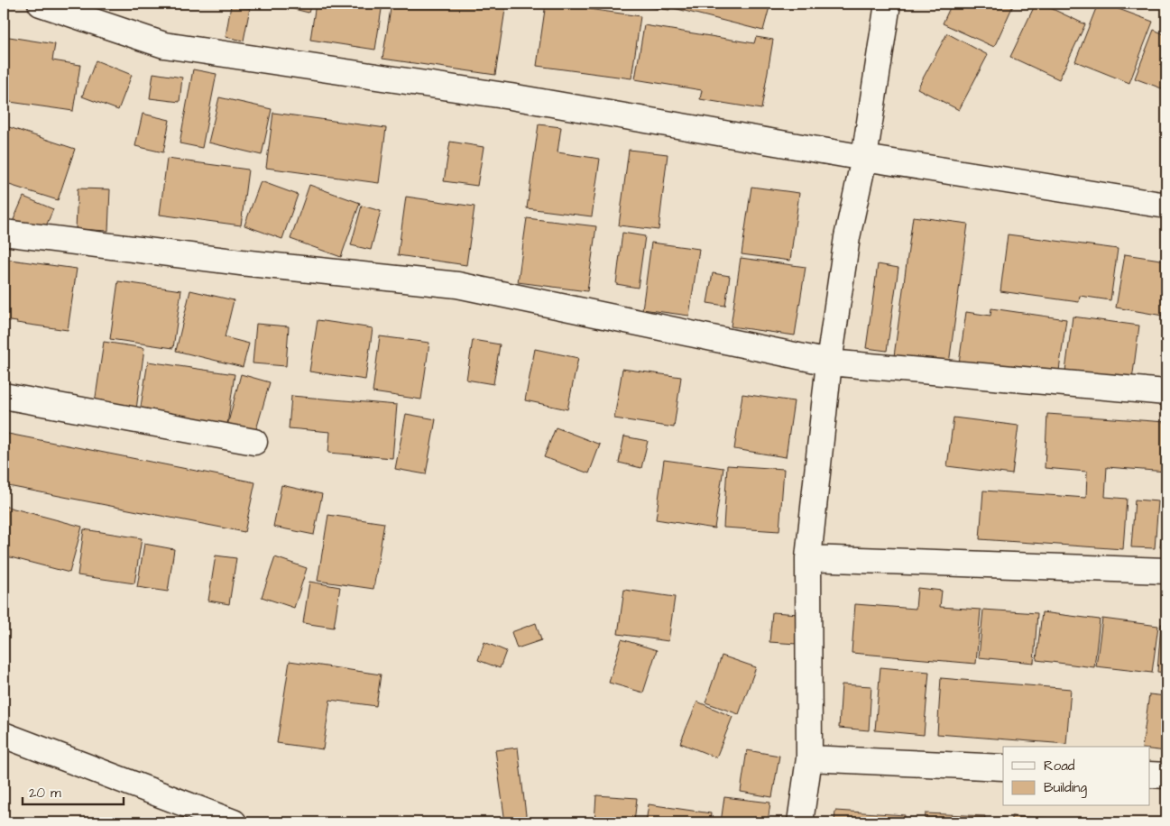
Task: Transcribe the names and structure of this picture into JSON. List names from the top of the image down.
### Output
{
  "legend": ["Road", "Building"],
  "scale_bar": "20 m"
}
